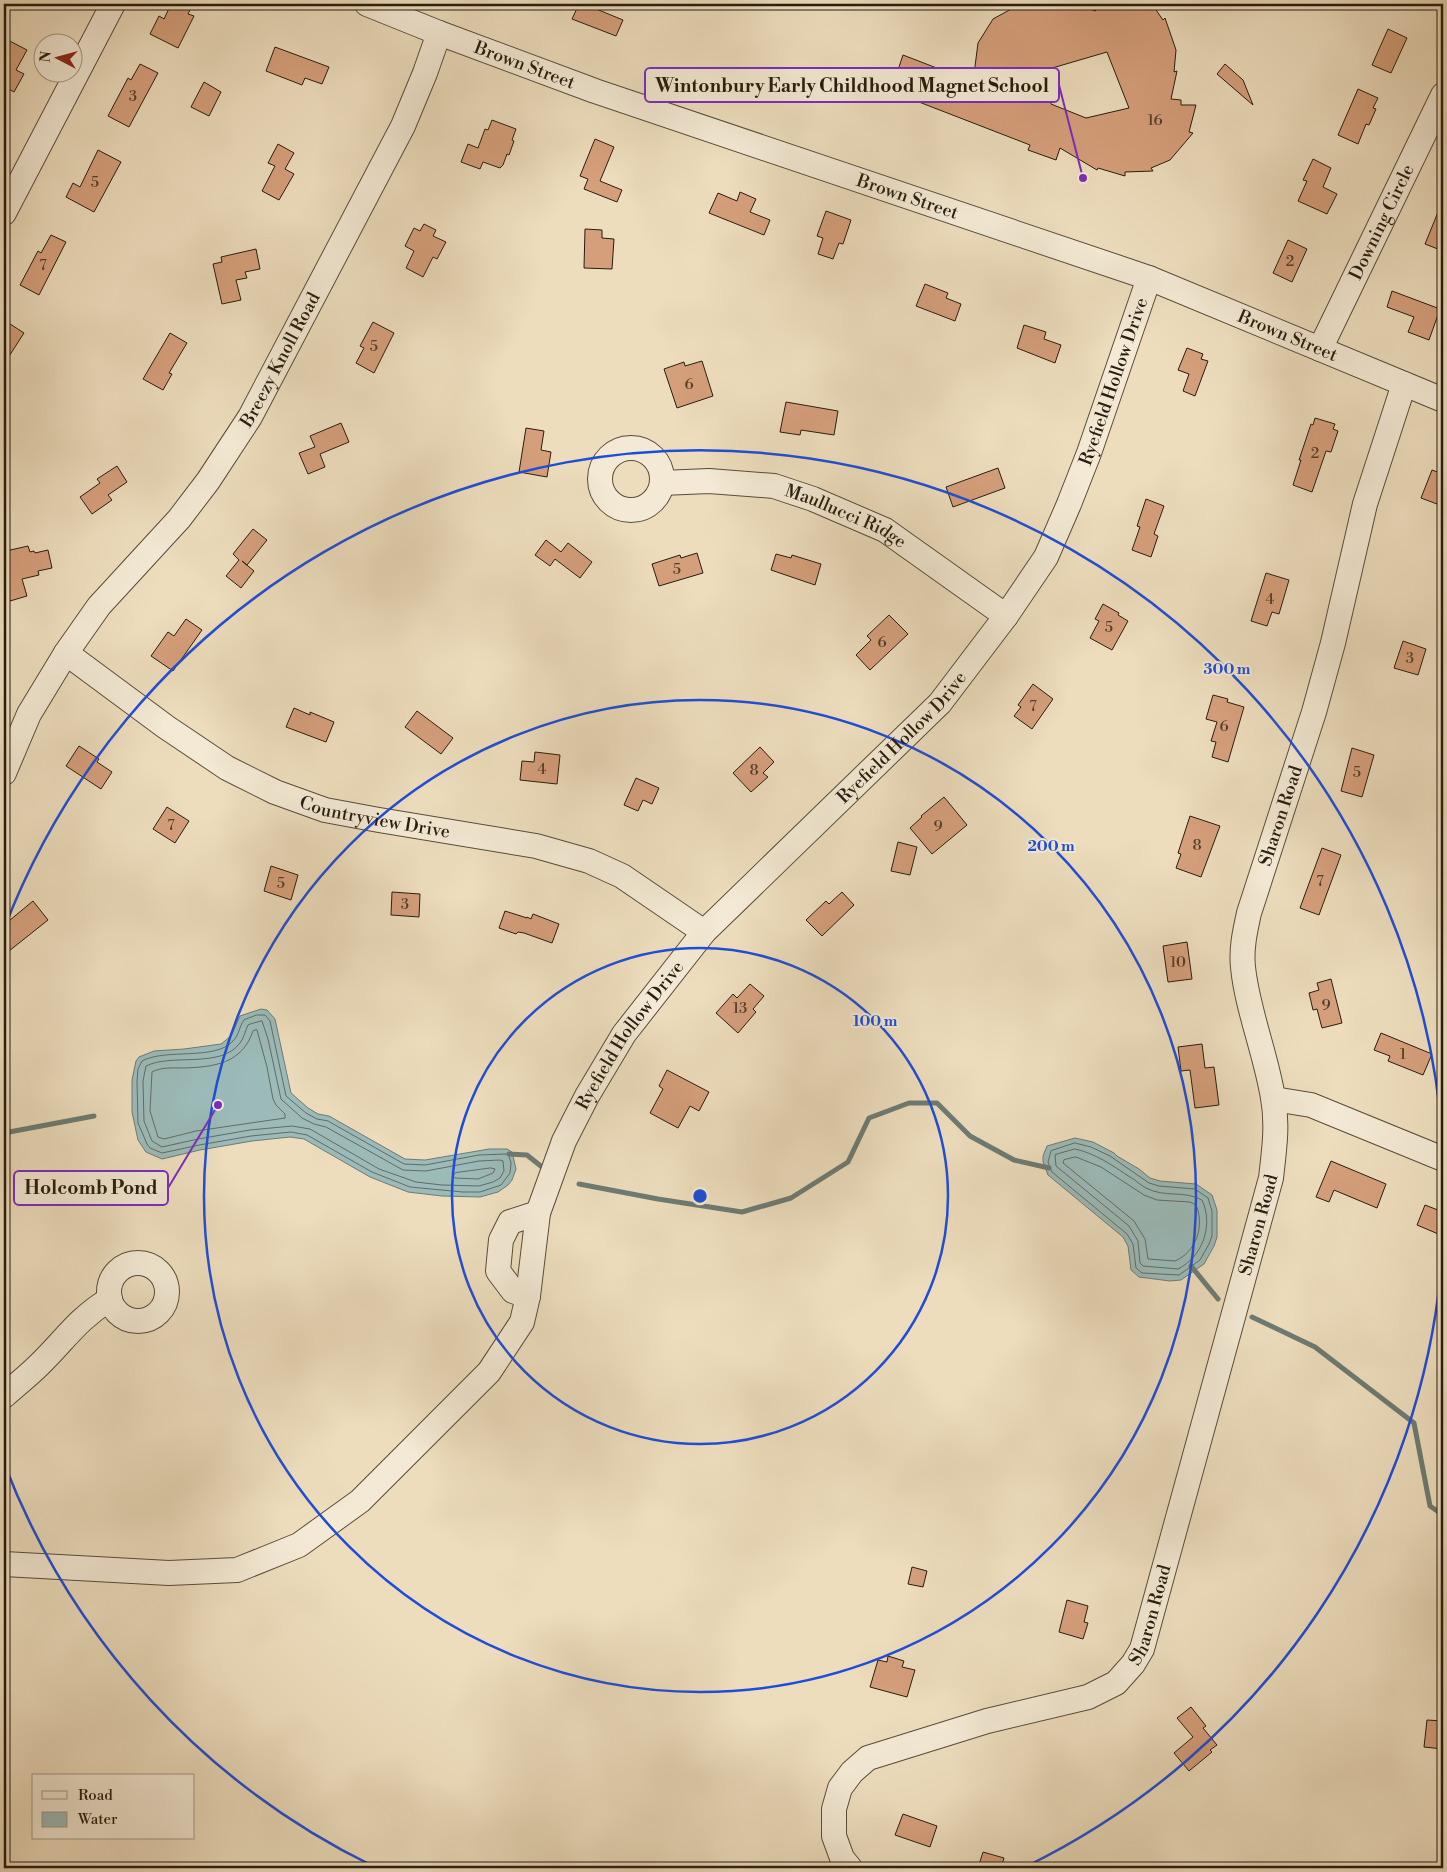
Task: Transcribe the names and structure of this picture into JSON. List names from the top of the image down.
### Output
{
  "streets": {
    "street": [
      "Brown Street",
      "Downing Circle",
      "Breezy Knoll Road",
      "Ryefield Hollow Drive",
      "Maullucci Ridge",
      "Countryview Drive",
      "Sharon Road"
    ]
  },
  "crossings": [
    ["Brown Street", "Downing Circle"],
    ["Brown Street", "Breezy Knoll Road"],
    ["Brown Street", "Ryefield Hollow Drive"],
    ["Brown Street", "Sharon Road"],
    ["Breezy Knoll Road", "Countryview Drive"],
    ["Ryefield Hollow Drive", "Maullucci Ridge"],
    ["Ryefield Hollow Drive", "Countryview Drive"]
  ],
  "places": ["Wintonbury Early Childhood Magnet School", "Holcomb Pond"],
  "house_numbers": [
    "3",
    "16",
    "5",
    "2",
    "7",
    "5",
    "6",
    "2",
    "5",
    "4",
    "5",
    "6",
    "3",
    "7",
    "6",
    "4",
    "8",
    "5",
    "7",
    "9",
    "8",
    "7",
    "5",
    "3",
    "10",
    "9",
    "13",
    "1"
  ],
  "legend": ["Road", "Water"],
  "north": "left",
  "rings": ["300 m", "200 m", "100 m"]
}
